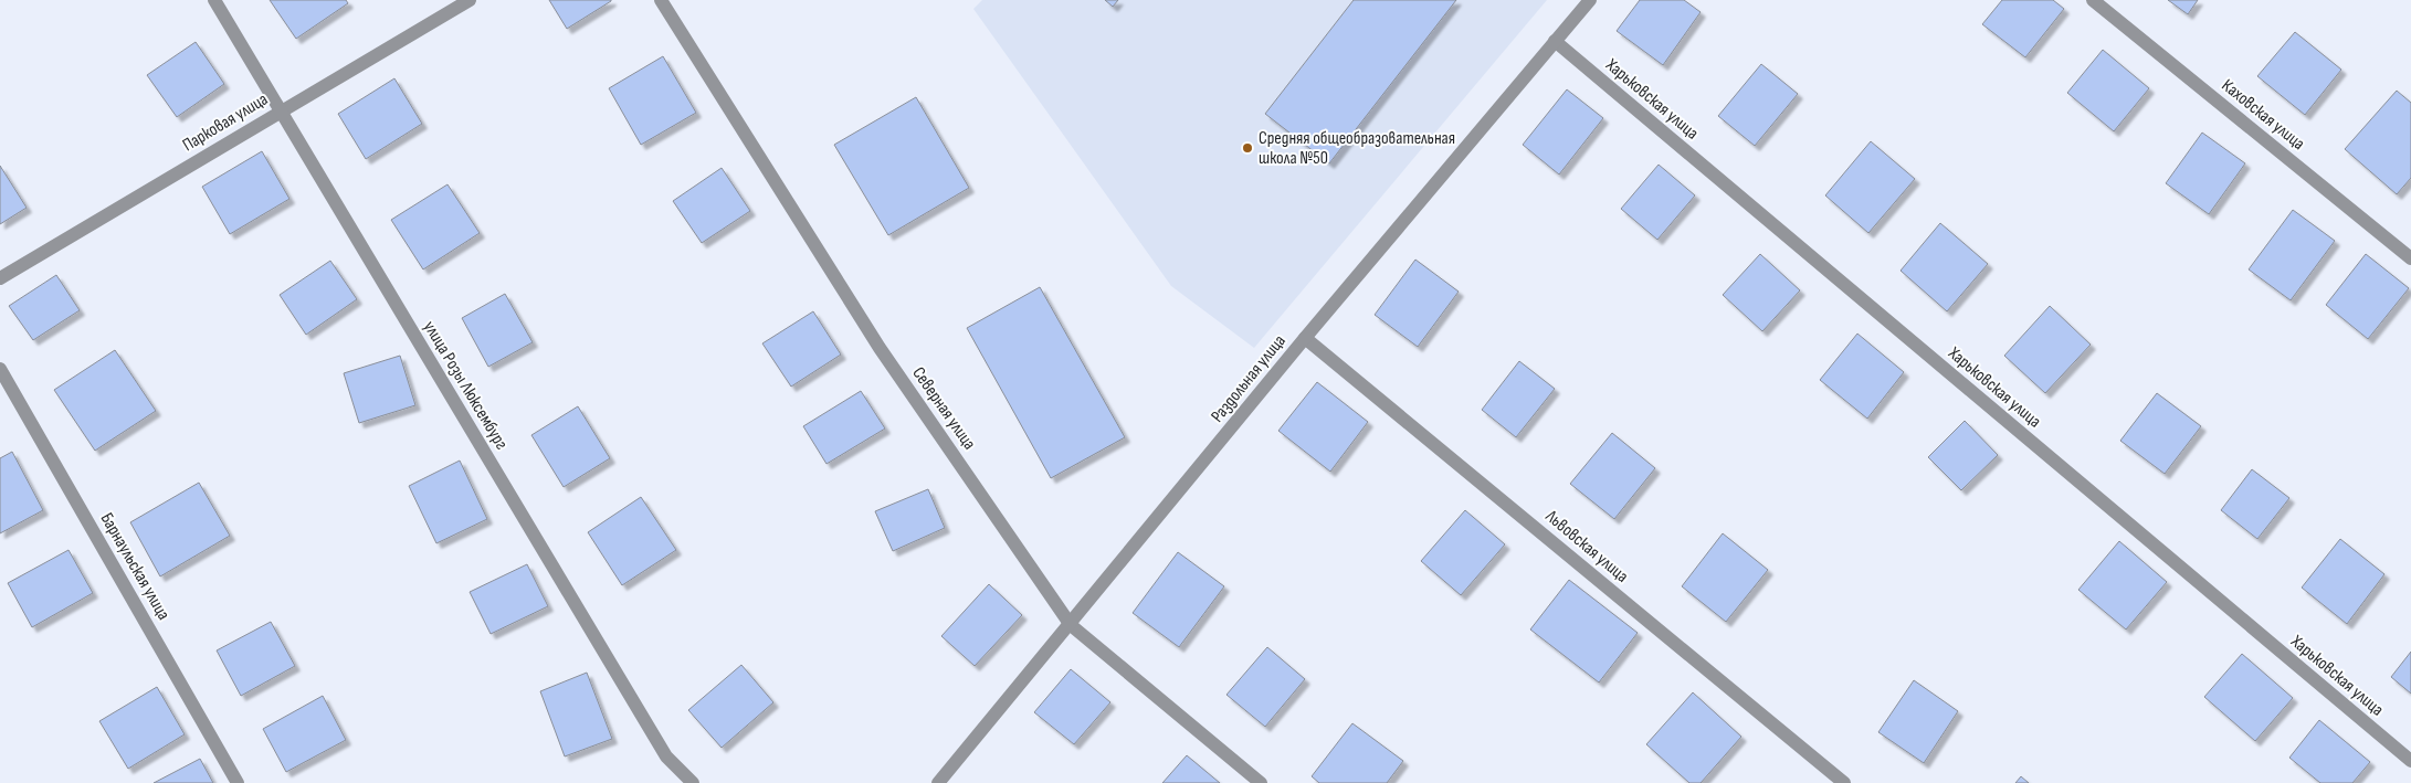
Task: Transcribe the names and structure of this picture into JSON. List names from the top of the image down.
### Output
{
  "streets": {
    "street": [
      "Харьковская улица",
      "Каховская улица",
      "Парковая улица",
      "Раздольная улица",
      "улица Розы Люксембург",
      "Северная улица",
      "Львовская улица",
      "Барнаульская улица"
    ]
  },
  "crossings": [
    ["Харьковская улица", "Раздольная улица"],
    ["Парковая улица", "улица Розы Люксембург"],
    ["Раздольная улица", "Северная улица"],
    ["Раздольная улица", "Львовская улица"]
  ],
  "places": ["Средняя общеобразовательная школа №50"]
}
